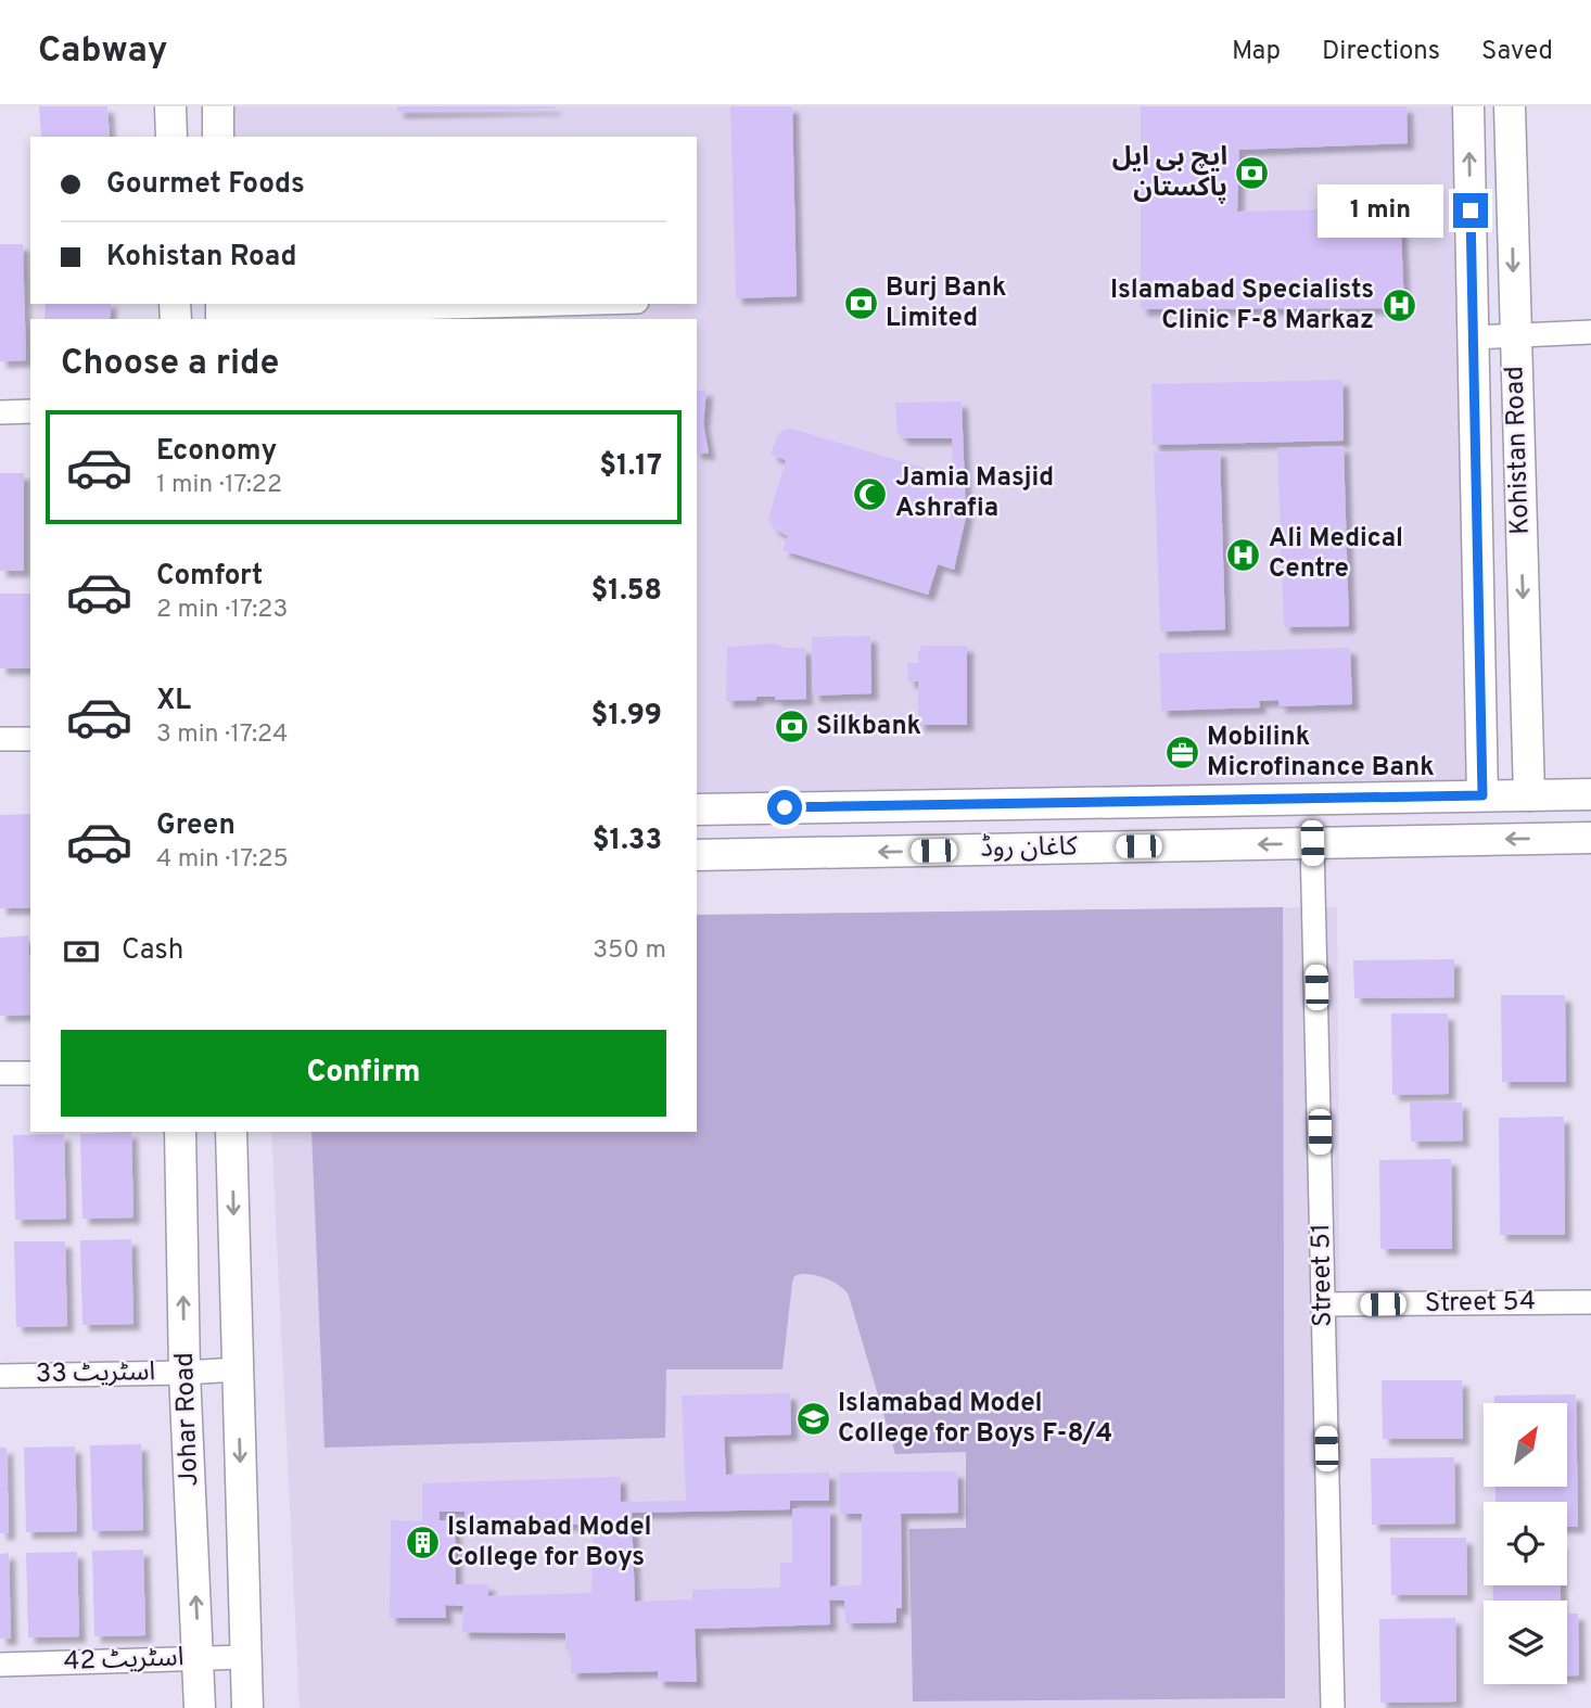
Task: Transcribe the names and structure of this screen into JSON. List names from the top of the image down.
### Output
{
  "streets": {
    "street": [
      "Kohistan Road",
      "کاغان روڈ",
      "Street 51",
      "Street 54",
      "اسٹریٹ 33",
      "Johar Road",
      "اسٹریٹ 42"
    ]
  },
  "crossings": [
    ["Kohistan Road", "کاغان روڈ"],
    ["کاغان روڈ", "Street 51"],
    ["Street 51", "Street 54"],
    ["اسٹریٹ 33", "Johar Road"],
    ["Johar Road", "اسٹریٹ 42"]
  ],
  "places": {
    "bank": ["ایچ بی ایل پاکستان", "Burj Bank Limited", "Silkbank"],
    "hospital": ["Islamabad Specialists Clinic F-8 Markaz", "Ali Medical Centre"],
    "mosque": ["Jamia Masjid Ashrafia"],
    "office": ["Mobilink Microfinance Bank"],
    "school or university": ["Islamabad Model College for Boys F-8/4"],
    "building": ["Islamabad Model College for Boys"]
  },
  "north": "top right",
  "page": {
    "header": "Cabway",
    "nav": ["Map", "Directions", "Saved"],
    "banner": ["Gourmet Foods", "Kohistan Road"],
    "bubble": "1 min",
    "heading": "Choose a ride",
    "list": [
      {
        "name": "Economy",
        "note": "1 min · 17:22",
        "value": "$1.17"
      },
      {
        "name": "Comfort",
        "note": "2 min · 17:23",
        "value": "$1.58"
      },
      {
        "name": "XL",
        "note": "3 min · 17:24",
        "value": "$1.99"
      },
      {
        "name": "Green",
        "note": "4 min · 17:25",
        "value": "$1.33"
      }
    ],
    "pay": ["Cash", "350 m"],
    "buttons": "Confirm"
  }
}
